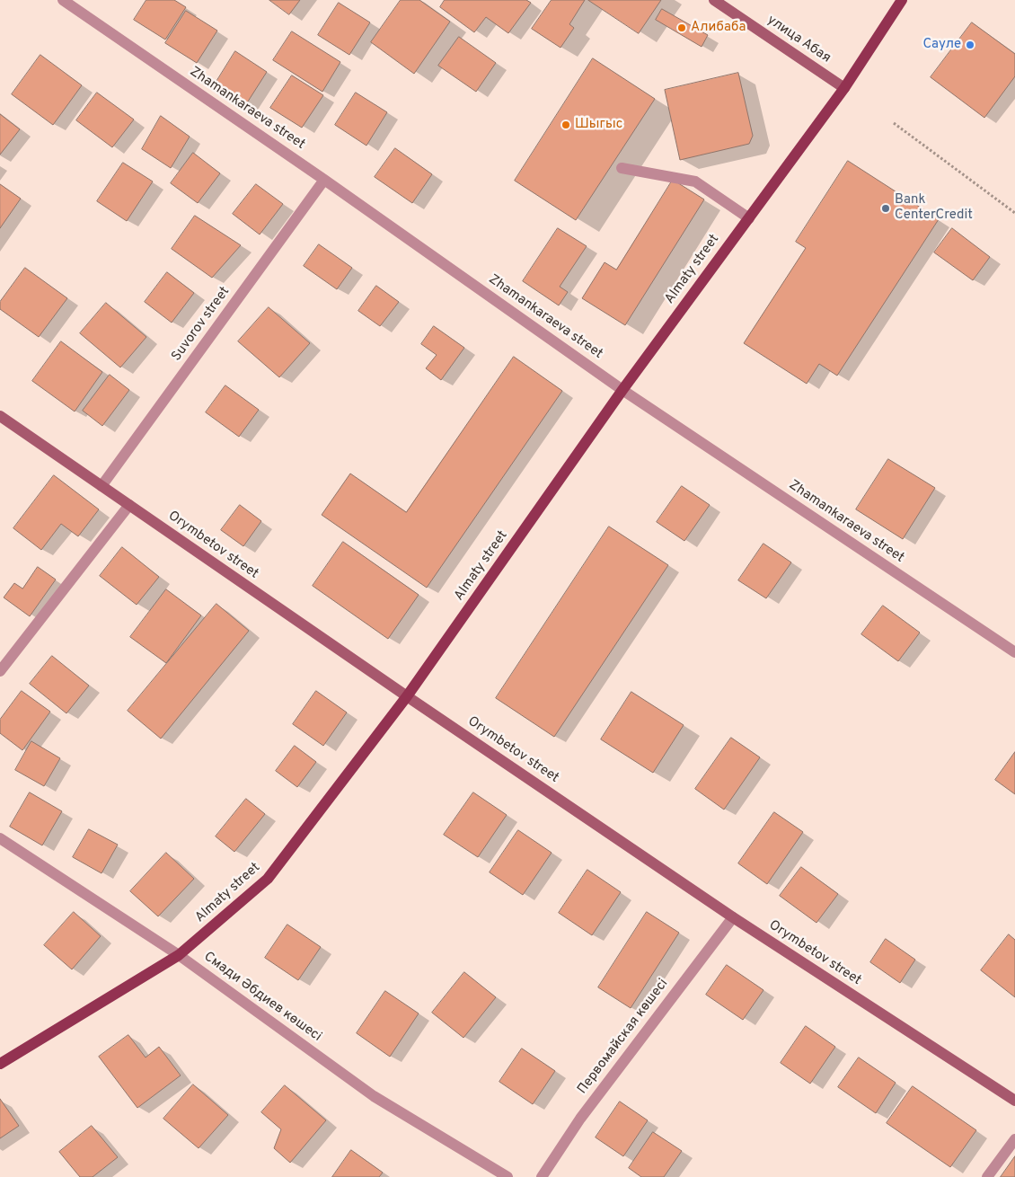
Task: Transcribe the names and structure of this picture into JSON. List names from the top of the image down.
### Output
{
  "streets": {
    "main road": ["улица Абая", "Almaty street", "Orymbetov street"],
    "street": [
      "Zhamankaraeva street",
      "Suvorov street",
      "Смади Әбдиев көшесі",
      "Первомайская көшесі"
    ]
  },
  "crossings": [
    ["улица Абая", "Almaty street"],
    ["Zhamankaraeva street", "Almaty street"],
    ["Zhamankaraeva street", "Suvorov street"],
    ["Almaty street", "Orymbetov street"],
    ["Almaty street", "Смади Әбдиев көшесі"],
    ["Suvorov street", "Orymbetov street"],
    ["Orymbetov street", "Первомайская көшесі"]
  ],
  "places": [
    "Алибаба",
    "Сауле",
    "Шыгыс",
    "Bank CenterCredit"
  ]
}
